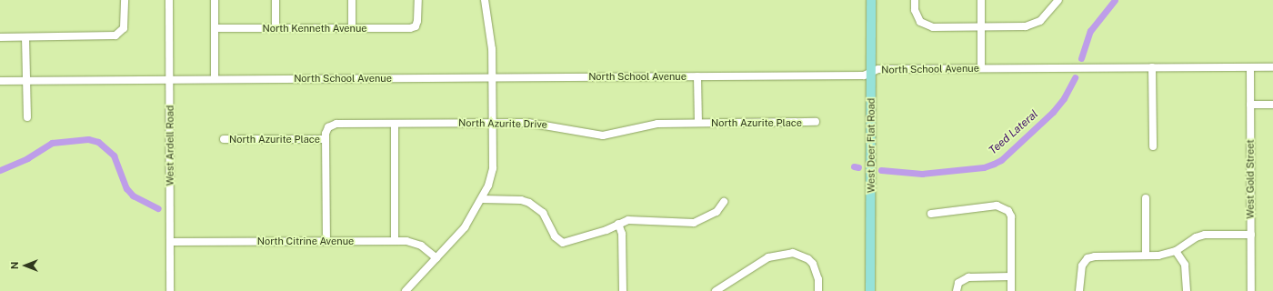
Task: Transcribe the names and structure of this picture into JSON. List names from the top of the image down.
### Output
{
  "streets": {
    "main road": ["West Deer Flat Road"],
    "street": [
      "North Kenneth Avenue",
      "North School Avenue",
      "North Azurite Place",
      "North Azurite Drive",
      "West Ardell Road",
      "West Gold Street",
      "North Citrine Avenue"
    ]
  },
  "crossings": [
    ["North School Avenue", "West Ardell Road"],
    ["North School Avenue", "West Deer Flat Road"],
    ["North School Avenue", "West Gold Street"],
    ["North Azurite Place", "North Azurite Drive"],
    ["West Ardell Road", "North Citrine Avenue"]
  ],
  "water": ["Teed Lateral"],
  "north": "left"
}
